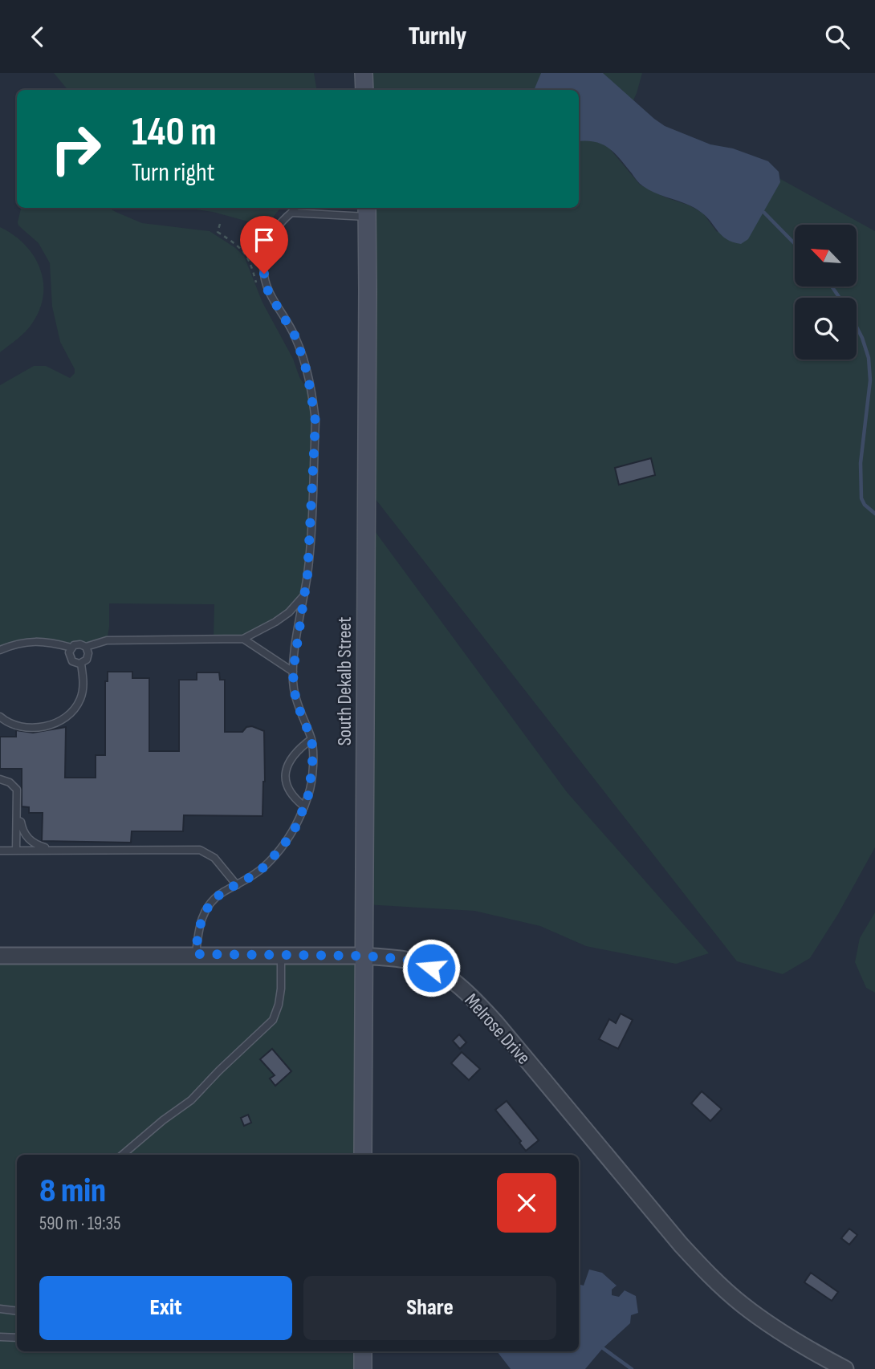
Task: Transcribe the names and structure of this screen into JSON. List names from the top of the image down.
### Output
{
  "streets": {
    "main road": ["South Dekalb Street"],
    "street": ["Melrose Drive"]
  },
  "crossings": [
    ["South Dekalb Street", "Melrose Drive"]
  ],
  "north": "top left",
  "page": {
    "header": "Turnly",
    "turn": ["140 m", "Turn right"],
    "heading": ["8 min", "590 m · 19:35"],
    "buttons": ["Exit", "Share"]
  }
}
